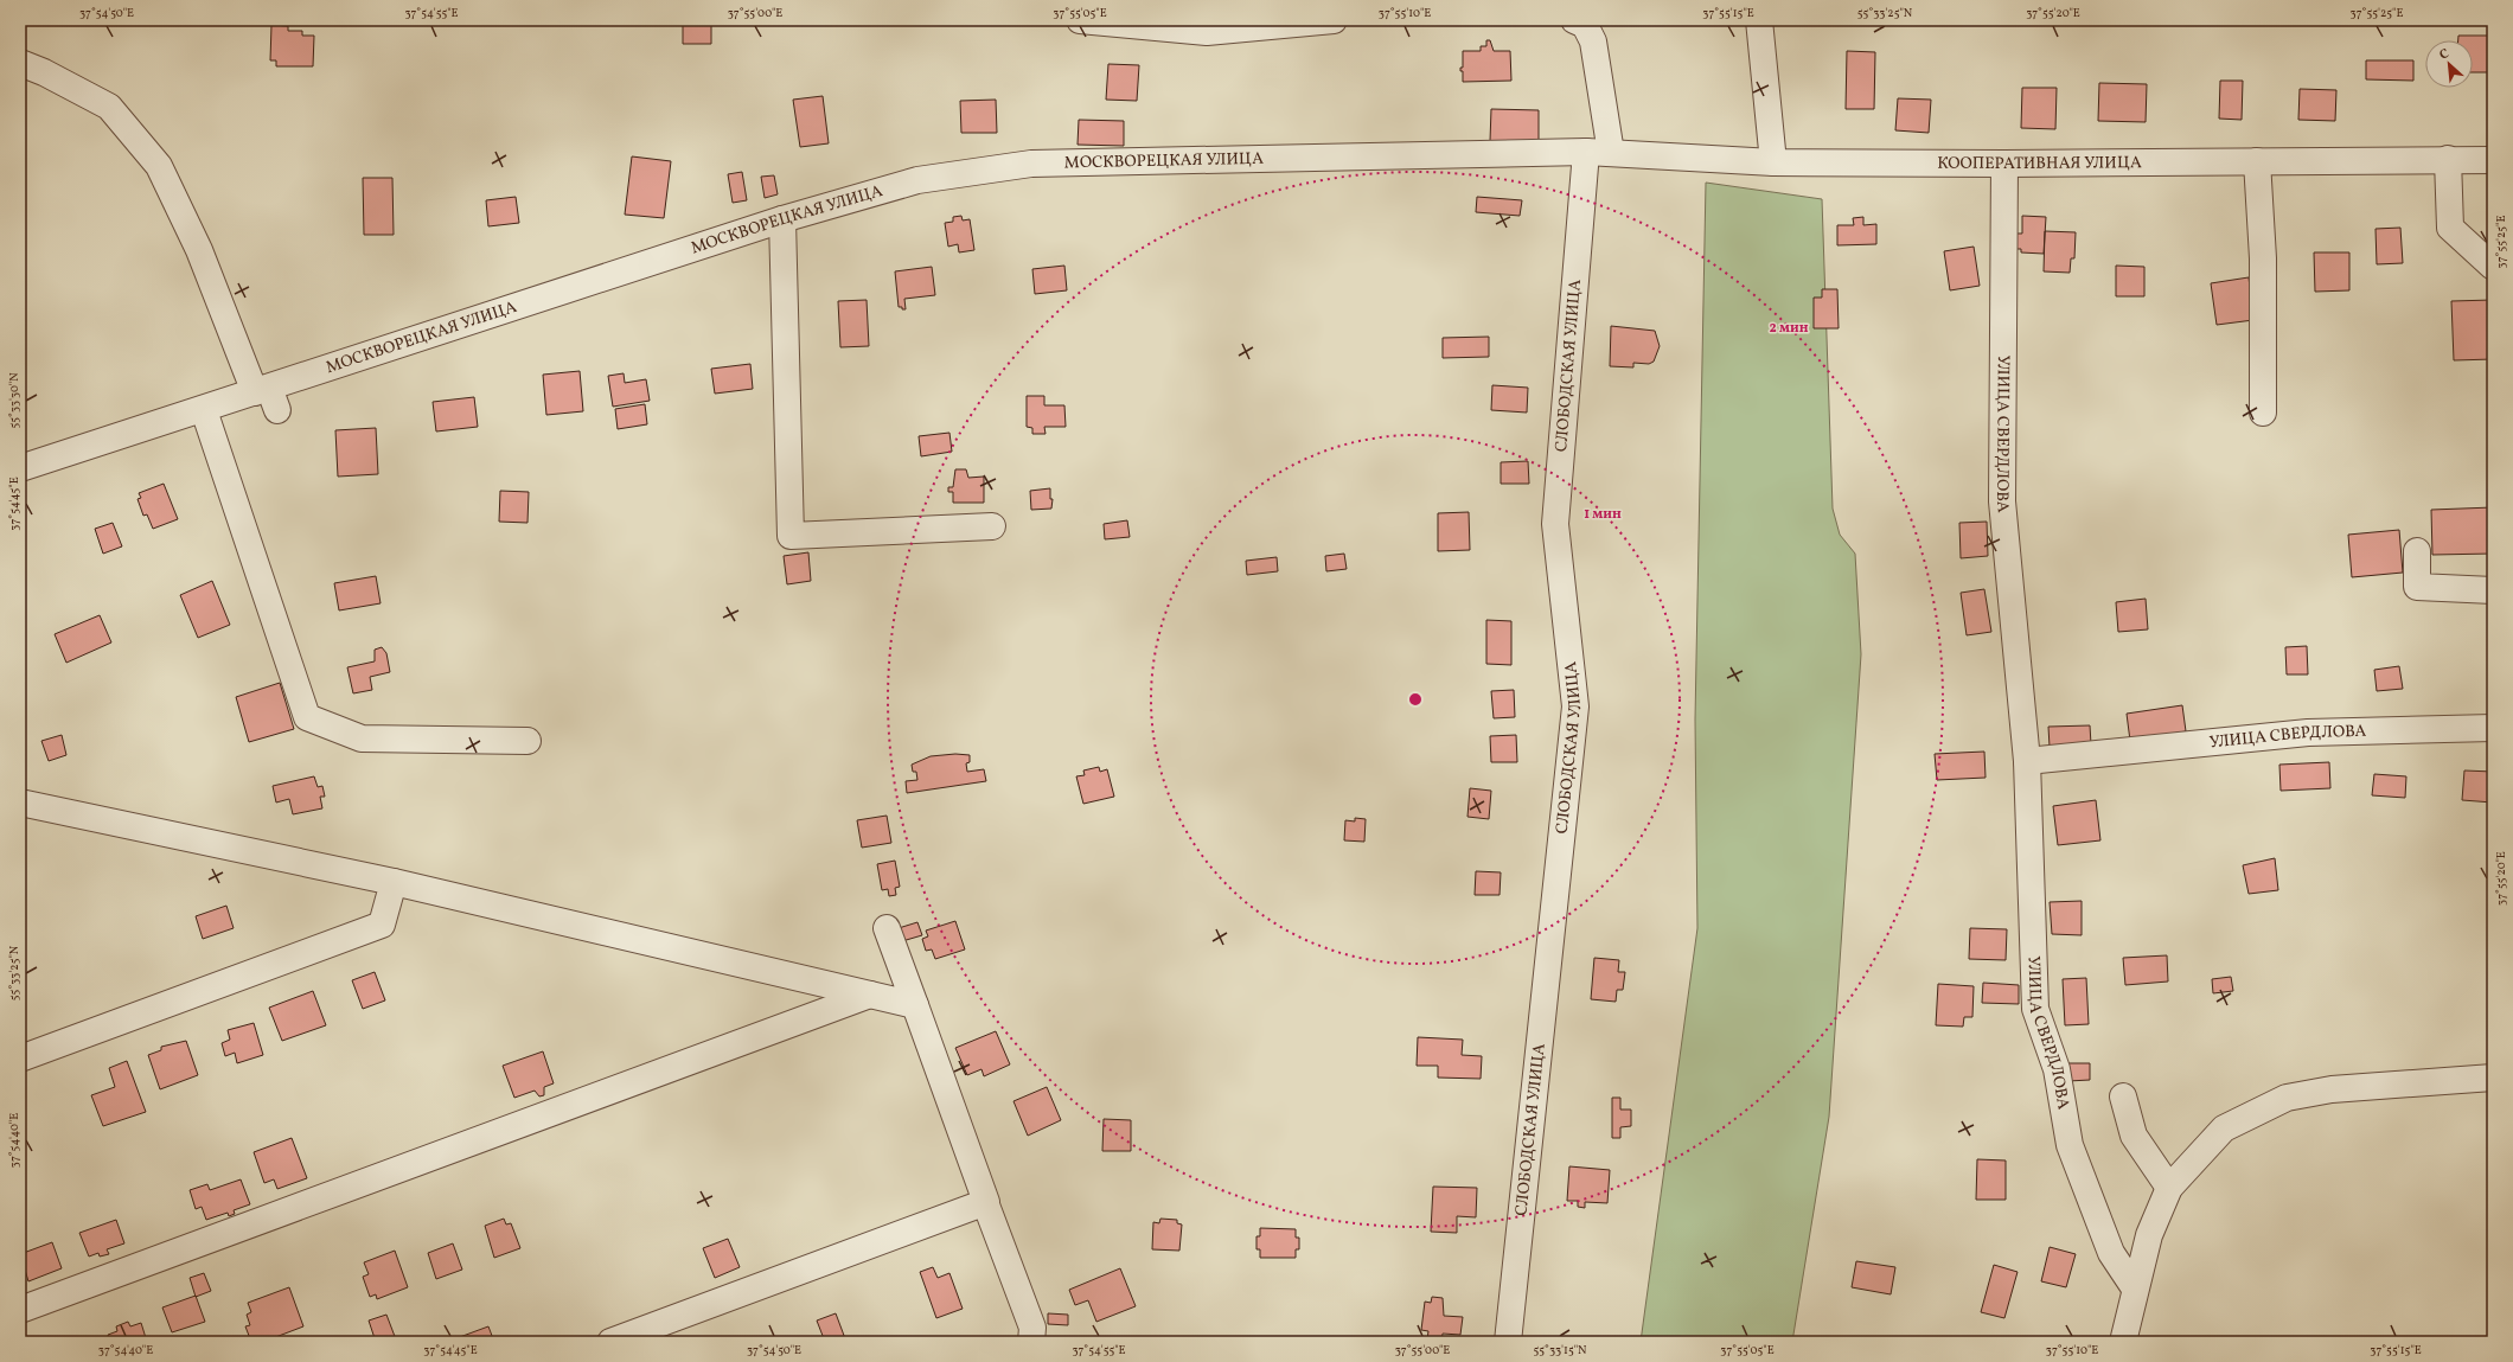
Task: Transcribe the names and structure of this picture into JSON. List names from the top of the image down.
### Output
{
  "streets": {
    "street": [
      "МОСКВОРЕЦКАЯ УЛИЦА",
      "КООПЕРАТИВНАЯ УЛИЦА",
      "СЛОБОДСКАЯ УЛИЦА",
      "УЛИЦА СВЕРДЛОВА"
    ]
  },
  "crossings": [
    ["МОСКВОРЕЦКАЯ УЛИЦА", "КООПЕРАТИВНАЯ УЛИЦА"],
    ["МОСКВОРЕЦКАЯ УЛИЦА", "СЛОБОДСКАЯ УЛИЦА"],
    ["КООПЕРАТИВНАЯ УЛИЦА", "СЛОБОДСКАЯ УЛИЦА"],
    ["КООПЕРАТИВНАЯ УЛИЦА", "УЛИЦА СВЕРДЛОВА"]
  ],
  "north": "top left",
  "coordinates": [
    "37°54'50\"E",
    "37°54'55\"E",
    "37°55'00\"E",
    "37°55'05\"E",
    "37°55'10\"E",
    "37°55'15\"E",
    "55°33'25\"N",
    "37°55'20\"E",
    "37°55'25\"E",
    "55°33'30\"N",
    "37°54'45\"E",
    "37°54'40\"E",
    "55°33'15\"N"
  ],
  "rings": ["2 мин", "1 мин"]
}
